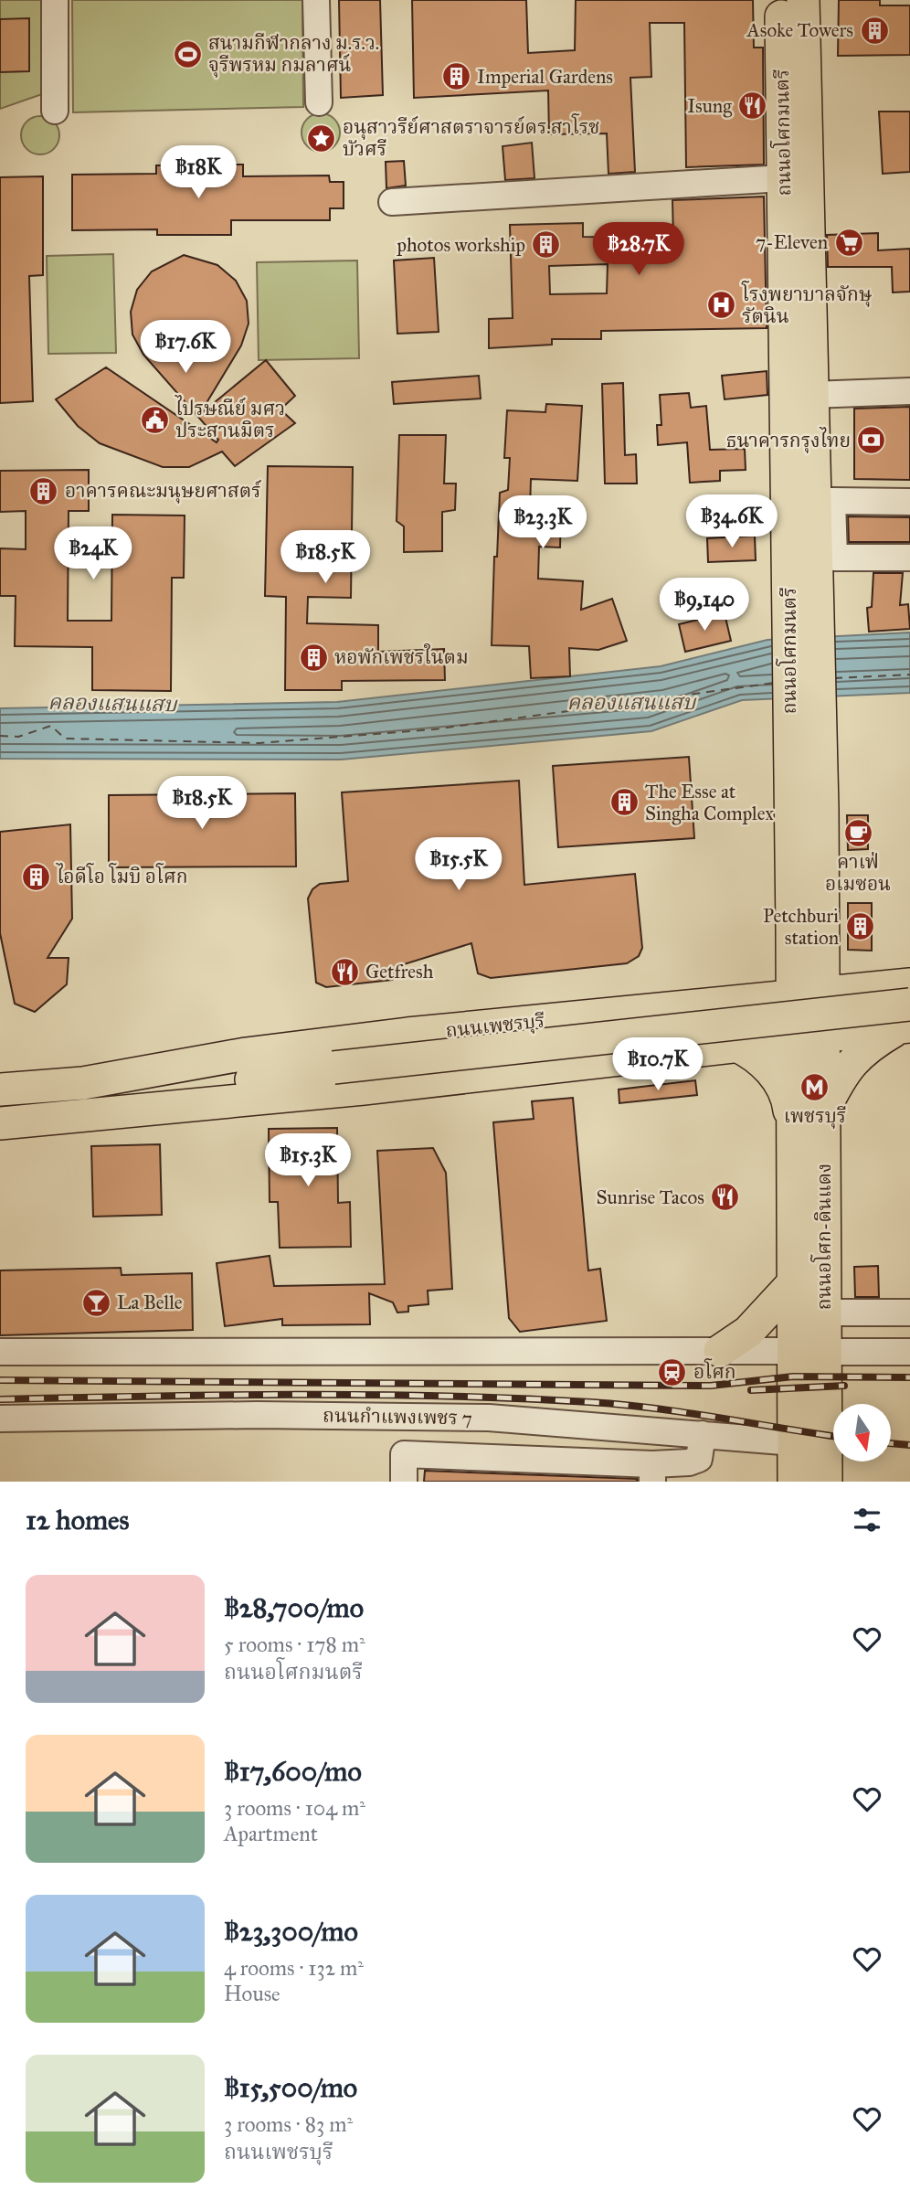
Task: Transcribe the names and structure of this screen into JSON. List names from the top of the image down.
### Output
{
  "streets": {
    "main road": ["ถนนอโศกมนตรี", "ถนนเพชรบุรี", "ถนนอโศก-ดินแดง"],
    "street": ["ถนนกำแพงเพชร 7"]
  },
  "crossings": [
    ["ถนนอโศกมนตรี", "ถนนเพชรบุรี"],
    ["ถนนอโศกมนตรี", "ถนนอโศก-ดินแดง"],
    ["ถนนเพชรบุรี", "ถนนอโศก-ดินแดง"],
    ["ถนนอโศก-ดินแดง", "ถนนกำแพงเพชร 7"]
  ],
  "water": ["คลองแสนแสบ"],
  "places": {
    "building": [
      "Asoke Towers",
      "Imperial Gardens",
      "photos workship",
      "อาคารคณะมนุษยศาสตร์",
      "หอพักเพชรในตม",
      "The Esse at Singha Complex",
      "ไอดีโอ โมบิ อโศก",
      "Petchburi station"
    ],
    "sports": ["สนามกีฬากลาง ม.ร.ว. จุรีพรหม กมลาศน์"],
    "restaurant": ["Isung", "Getfresh", "Sunrise Tacos"],
    "place": ["อนุสาวรีย์ศาสตราจารย์ดร.สาโรช บัวศรี"],
    "supermarket": ["7-Eleven"],
    "hospital": ["โรงพยาบาลจักษุ รัตนิน"],
    "public building": ["ไปรษณีย์ มศว ประสานมิตร"],
    "bank": ["ธนาคารกรุงไทย"],
    "cafe": ["คาเฟ่ อเมซอน"],
    "metro station": ["เพชรบุรี"],
    "bar": ["La Belle"],
    "station": ["อโศก"]
  },
  "north": "bottom",
  "page": {
    "price": [
      "฿18K",
      "฿28.7K",
      "฿17.6K",
      "฿34.6K",
      "฿23.3K",
      "฿24K",
      "฿18.5K",
      "฿9,140",
      "฿18.5K",
      "฿15.5K",
      "฿10.7K",
      "฿15.3K"
    ],
    "heading": "12 homes",
    "list": [
      {
        "name": "฿28,700/mo",
        "note": "5 rooms · 178 m² · ถนนอโศกมนตรี"
      },
      {
        "name": "฿17,600/mo",
        "note": "3 rooms · 104 m² · Apartment"
      },
      {
        "name": "฿23,300/mo",
        "note": "4 rooms · 132 m² · House"
      },
      {
        "name": "฿15,500/mo",
        "note": "3 rooms · 83 m² · ถนนเพชรบุรี"
      }
    ]
  }
}
